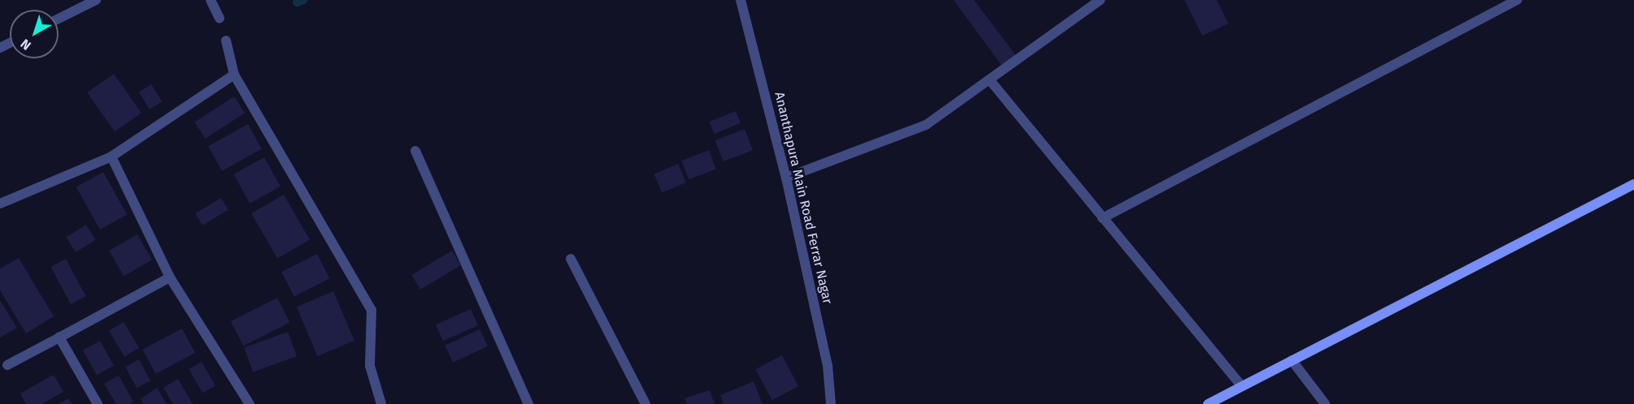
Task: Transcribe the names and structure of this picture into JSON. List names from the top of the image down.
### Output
{
  "streets": {
    "street": ["Ananthapura Main Road Ferrar Nagar"]
  },
  "north": "bottom left"
}
